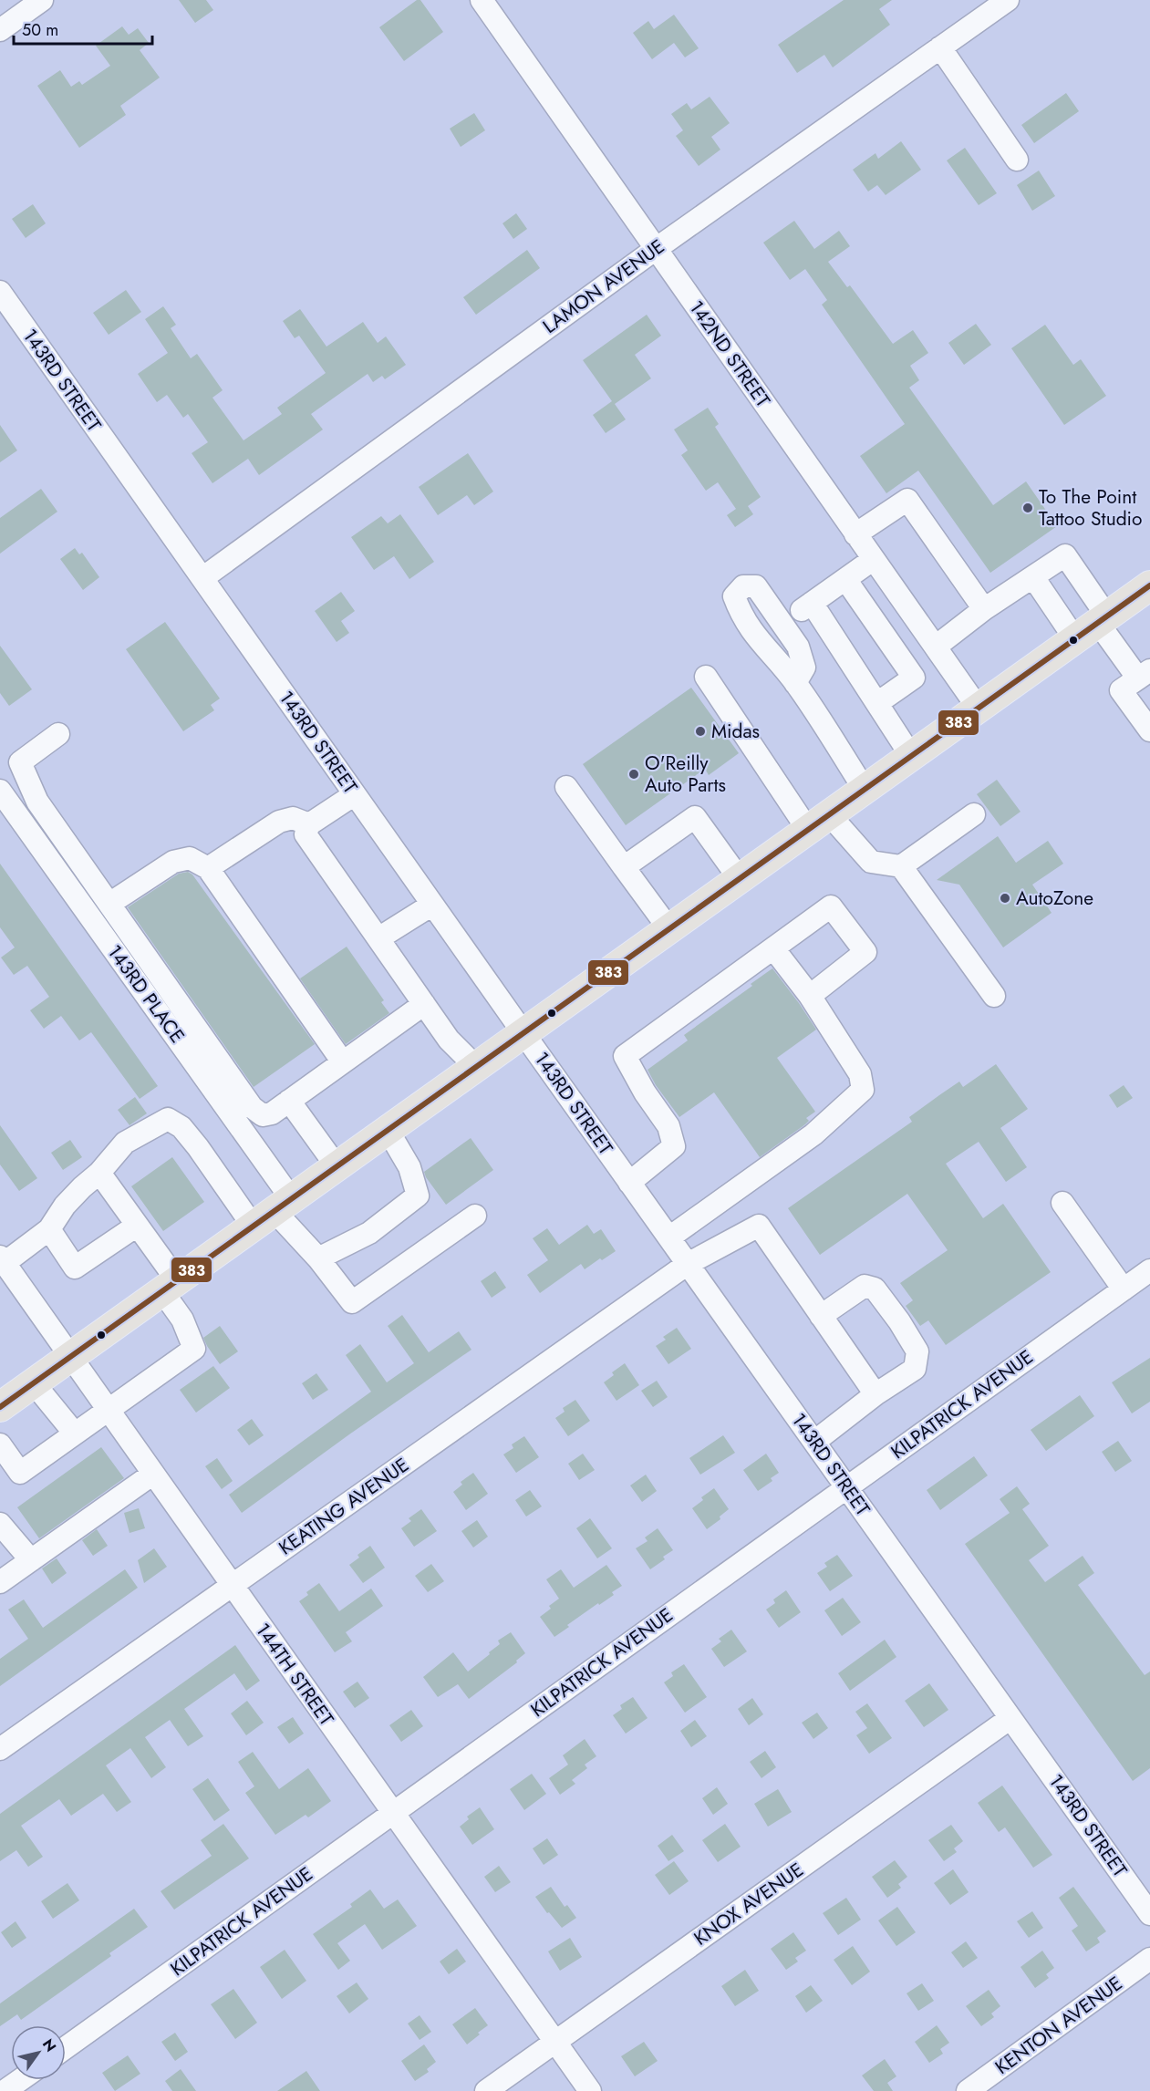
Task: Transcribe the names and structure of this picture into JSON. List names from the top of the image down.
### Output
{
  "streets": {
    "street": [
      "LAMON AVENUE",
      "142ND STREET",
      "143RD STREET",
      "143RD PLACE",
      "KILPATRICK AVENUE",
      "KEATING AVENUE",
      "144TH STREET",
      "KNOX AVENUE",
      "KENTON AVENUE"
    ]
  },
  "crossings": [
    ["LAMON AVENUE", "142ND STREET"],
    ["LAMON AVENUE", "143RD STREET"],
    ["143RD STREET", "KILPATRICK AVENUE"],
    ["143RD STREET", "KEATING AVENUE"],
    ["143RD STREET", "KNOX AVENUE"],
    ["KILPATRICK AVENUE", "144TH STREET"],
    ["KEATING AVENUE", "144TH STREET"],
    ["144TH STREET", "KNOX AVENUE"]
  ],
  "places": [
    "To The Point Tattoo Studio",
    "Midas",
    "O'Reilly Auto Parts",
    "AutoZone"
  ],
  "lines": ["transit line 383"],
  "scale_bar": "50 m",
  "north": "top right"
}
